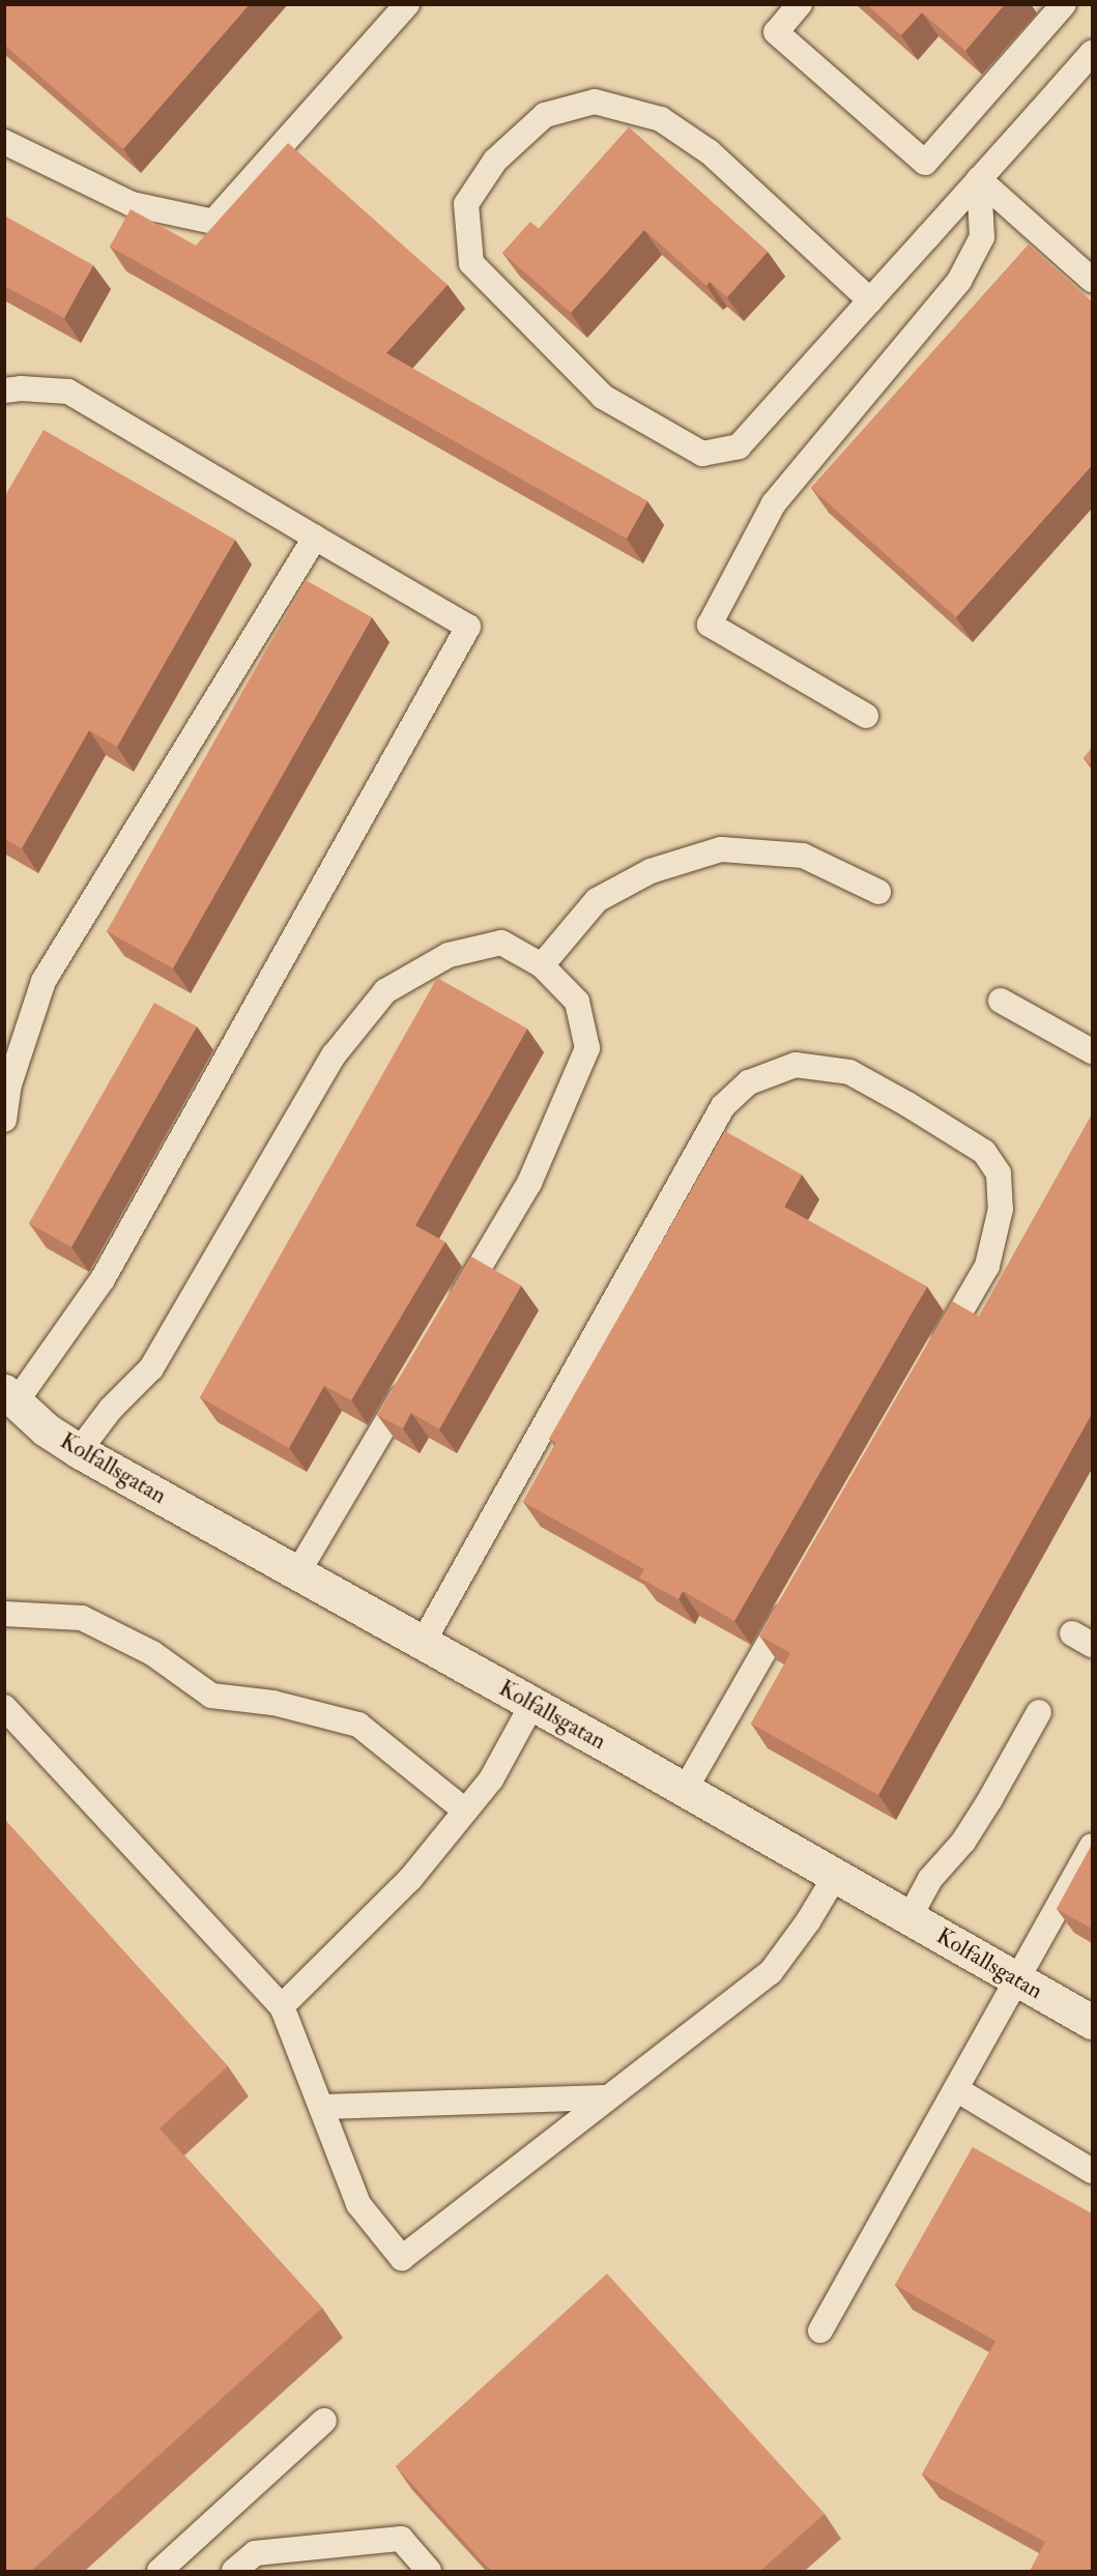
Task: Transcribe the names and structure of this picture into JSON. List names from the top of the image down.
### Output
{
  "streets": {
    "street": ["Kolfallsgatan"]
  }
}
